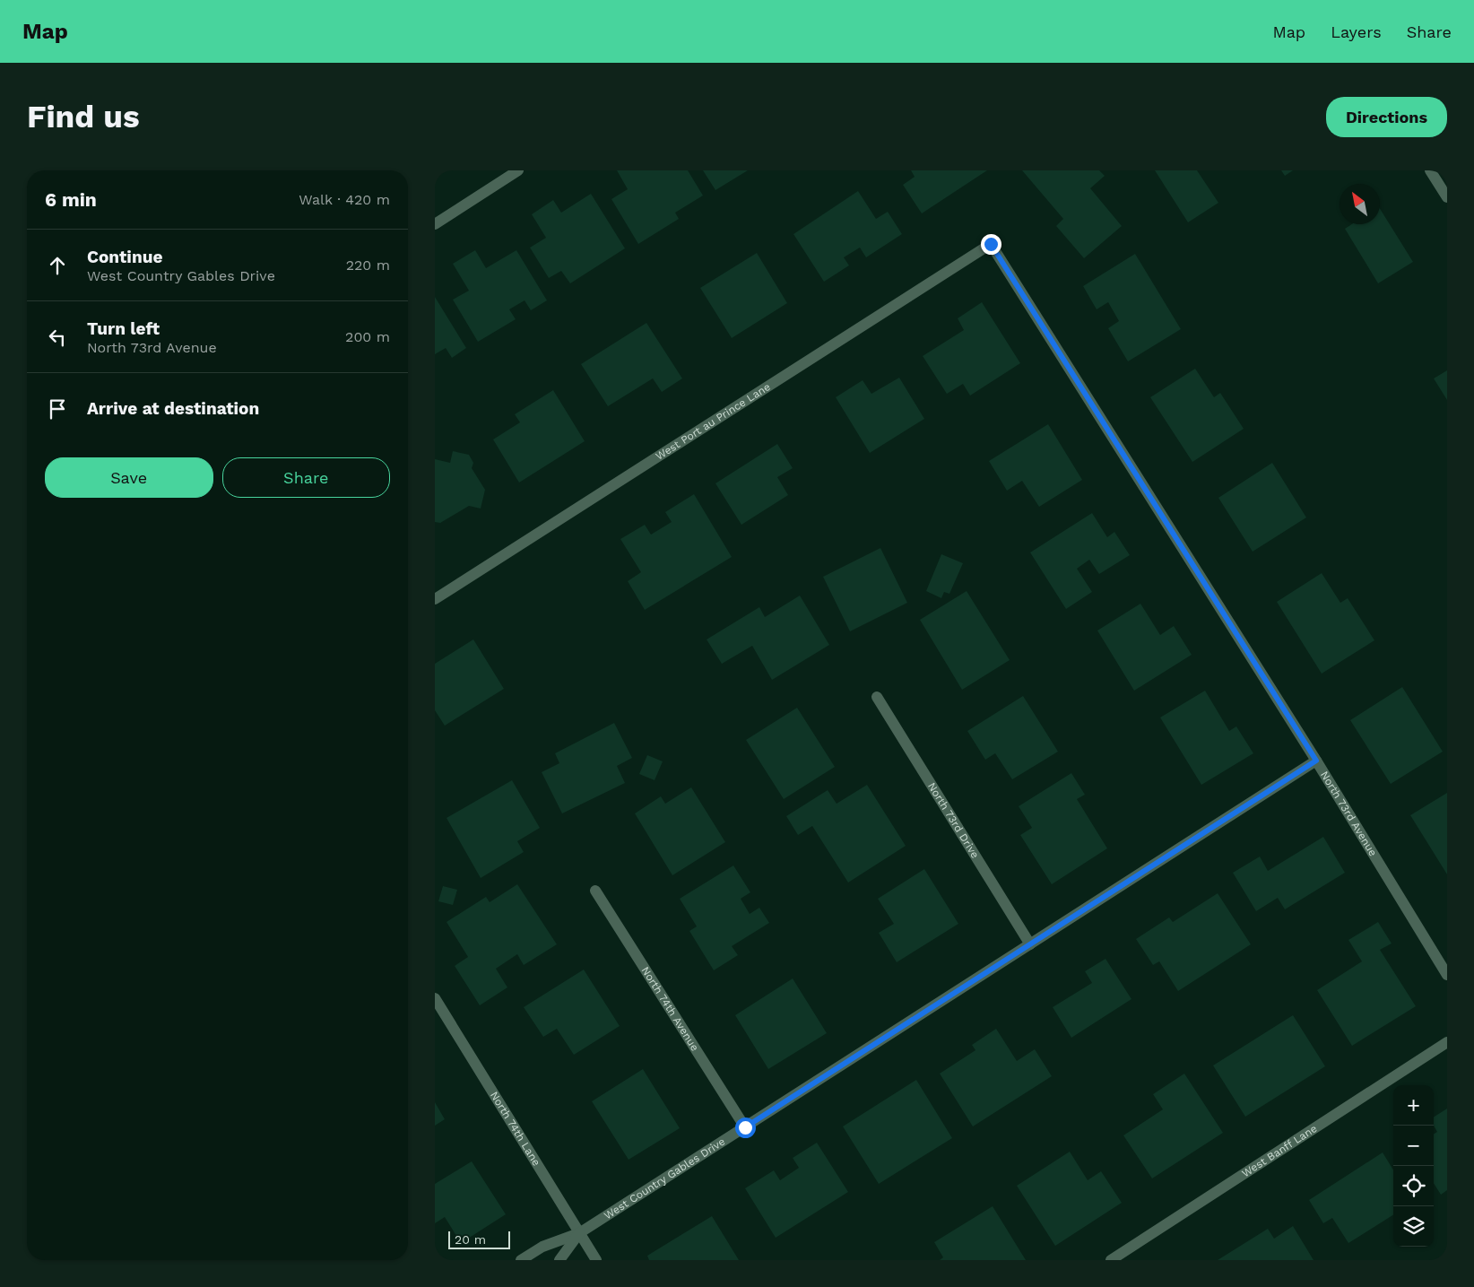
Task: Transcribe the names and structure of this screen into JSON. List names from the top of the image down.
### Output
{
  "streets": {
    "street": [
      "West Port au Prince Lane",
      "North 73rd Avenue",
      "North 73rd Drive",
      "North 74th Avenue",
      "North 74th Lane",
      "West Banff Lane",
      "West Country Gables Drive"
    ]
  },
  "crossings": [
    ["West Port au Prince Lane", "North 73rd Avenue"],
    ["North 73rd Avenue", "West Country Gables Drive"],
    ["North 73rd Drive", "West Country Gables Drive"],
    ["North 74th Avenue", "West Country Gables Drive"],
    ["North 74th Lane", "West Country Gables Drive"]
  ],
  "scale_bar": "20 m",
  "north": "top left",
  "page": {
    "header": "Map",
    "nav": ["Map", "Layers", "Share"],
    "buttons": [
      "Directions",
      ["Save", "Share"]
    ],
    "title": "Find us",
    "heading": ["6 min", "Walk · 420 m"],
    "list": [
      ["Continue", "West Country Gables Drive", "220 m"],
      ["Turn left", "North 73rd Avenue", "200 m"],
      "Arrive at destination"
    ],
    "map_buttons": ["+", "−"],
    "scale": "20 m"
  }
}
